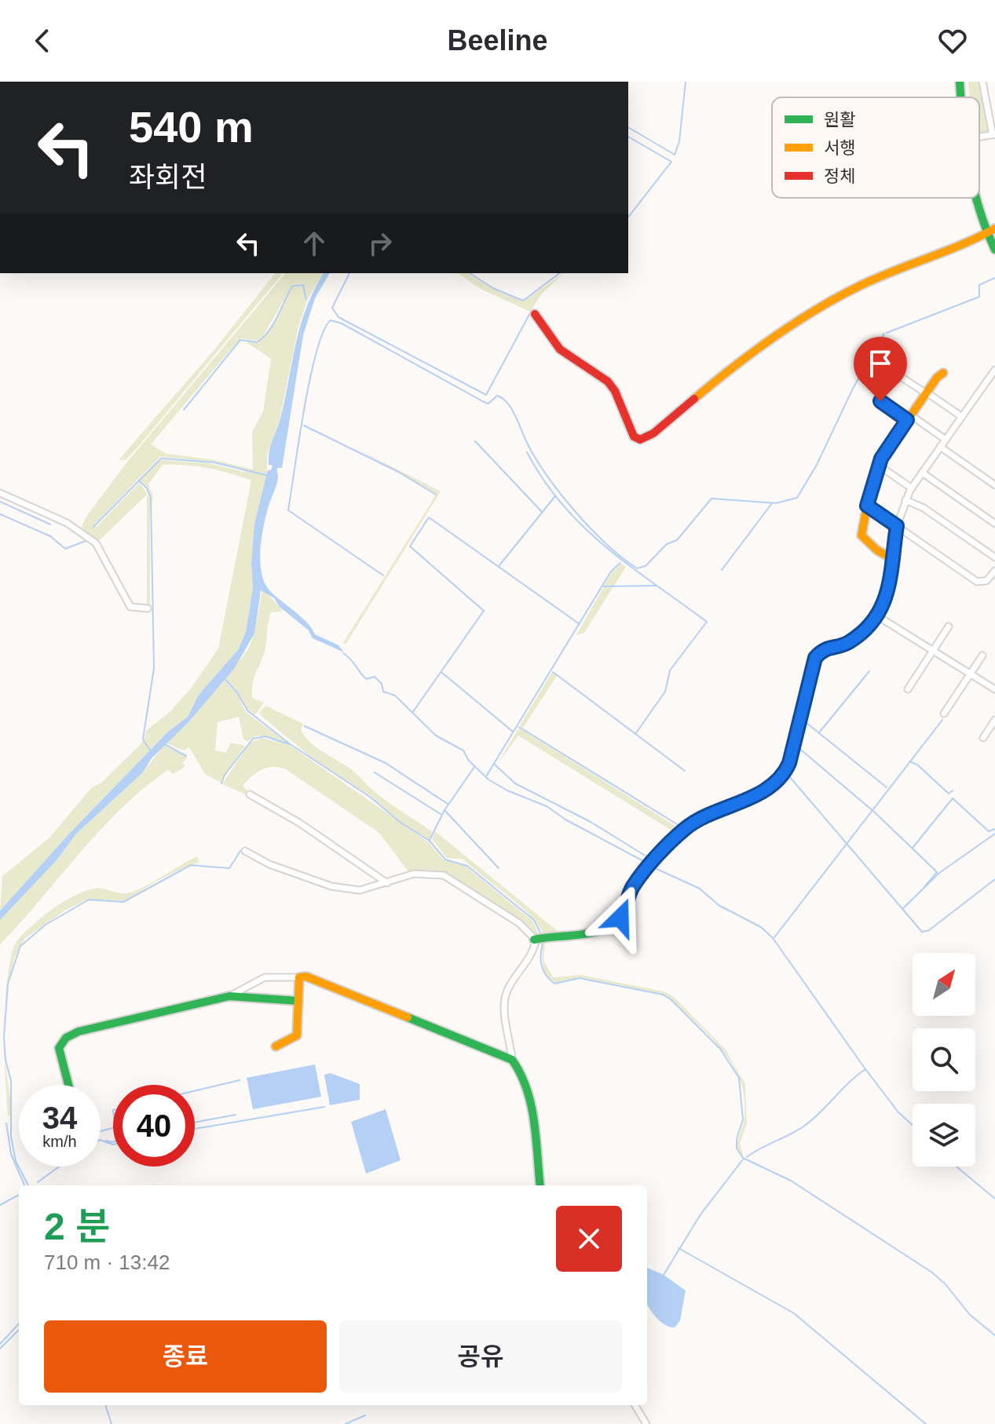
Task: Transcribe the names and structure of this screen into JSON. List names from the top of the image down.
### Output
{
  "legend": ["원활", "서행", "정체"],
  "north": "top right",
  "page": {
    "header": "Beeline",
    "turn": ["540 m", "좌회전"],
    "speed": "34 km/h",
    "limit": "40",
    "heading": ["2 분", "710 m · 13:42"],
    "buttons": ["종료", "공유"]
  }
}
